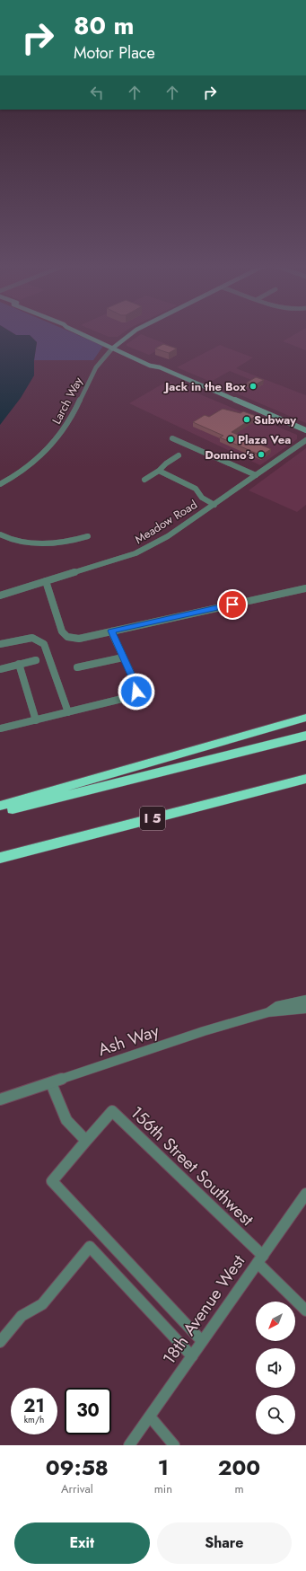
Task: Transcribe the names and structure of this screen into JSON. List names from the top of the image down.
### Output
{
  "streets": {
    "highway": ["I 5"],
    "main road": ["Larch Way"],
    "street": [
      "Meadow Road",
      "Ash Way",
      "156th Street Southwest",
      "18th Avenue West"
    ]
  },
  "crossings": [
    ["156th Street Southwest", "18th Avenue West"]
  ],
  "places": [
    "Jack in the Box",
    "Subway",
    "Plaza Vea",
    "Domino's"
  ],
  "north": "bottom left",
  "page": {
    "turn": ["80 m", "Motor Place"],
    "speed": "21 km/h",
    "limit": "30",
    "eta": [
      "09:58",
      "Arrival",
      "1",
      "min",
      "200",
      "m"
    ],
    "buttons": ["Exit", "Share"]
  }
}
